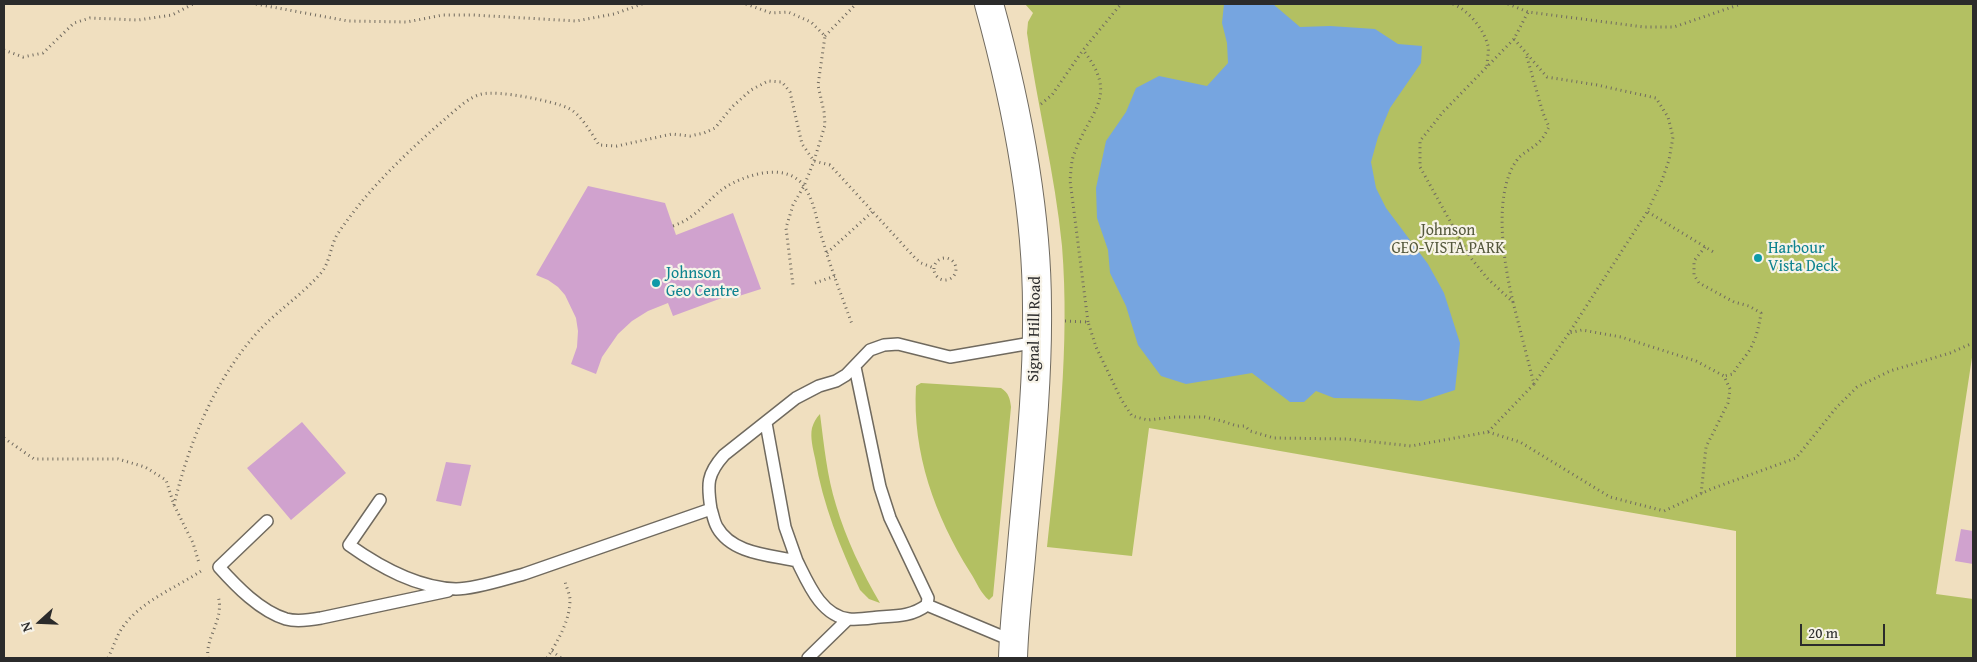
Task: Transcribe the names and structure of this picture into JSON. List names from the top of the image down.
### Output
{
  "streets": {
    "street": ["Signal Hill Road"]
  },
  "parks": ["Johnson GEO-VISTA PARK"],
  "places": ["Harbour Vista Deck", "Johnson Geo Centre"],
  "scale_bar": "20 m",
  "north": "left"
}
